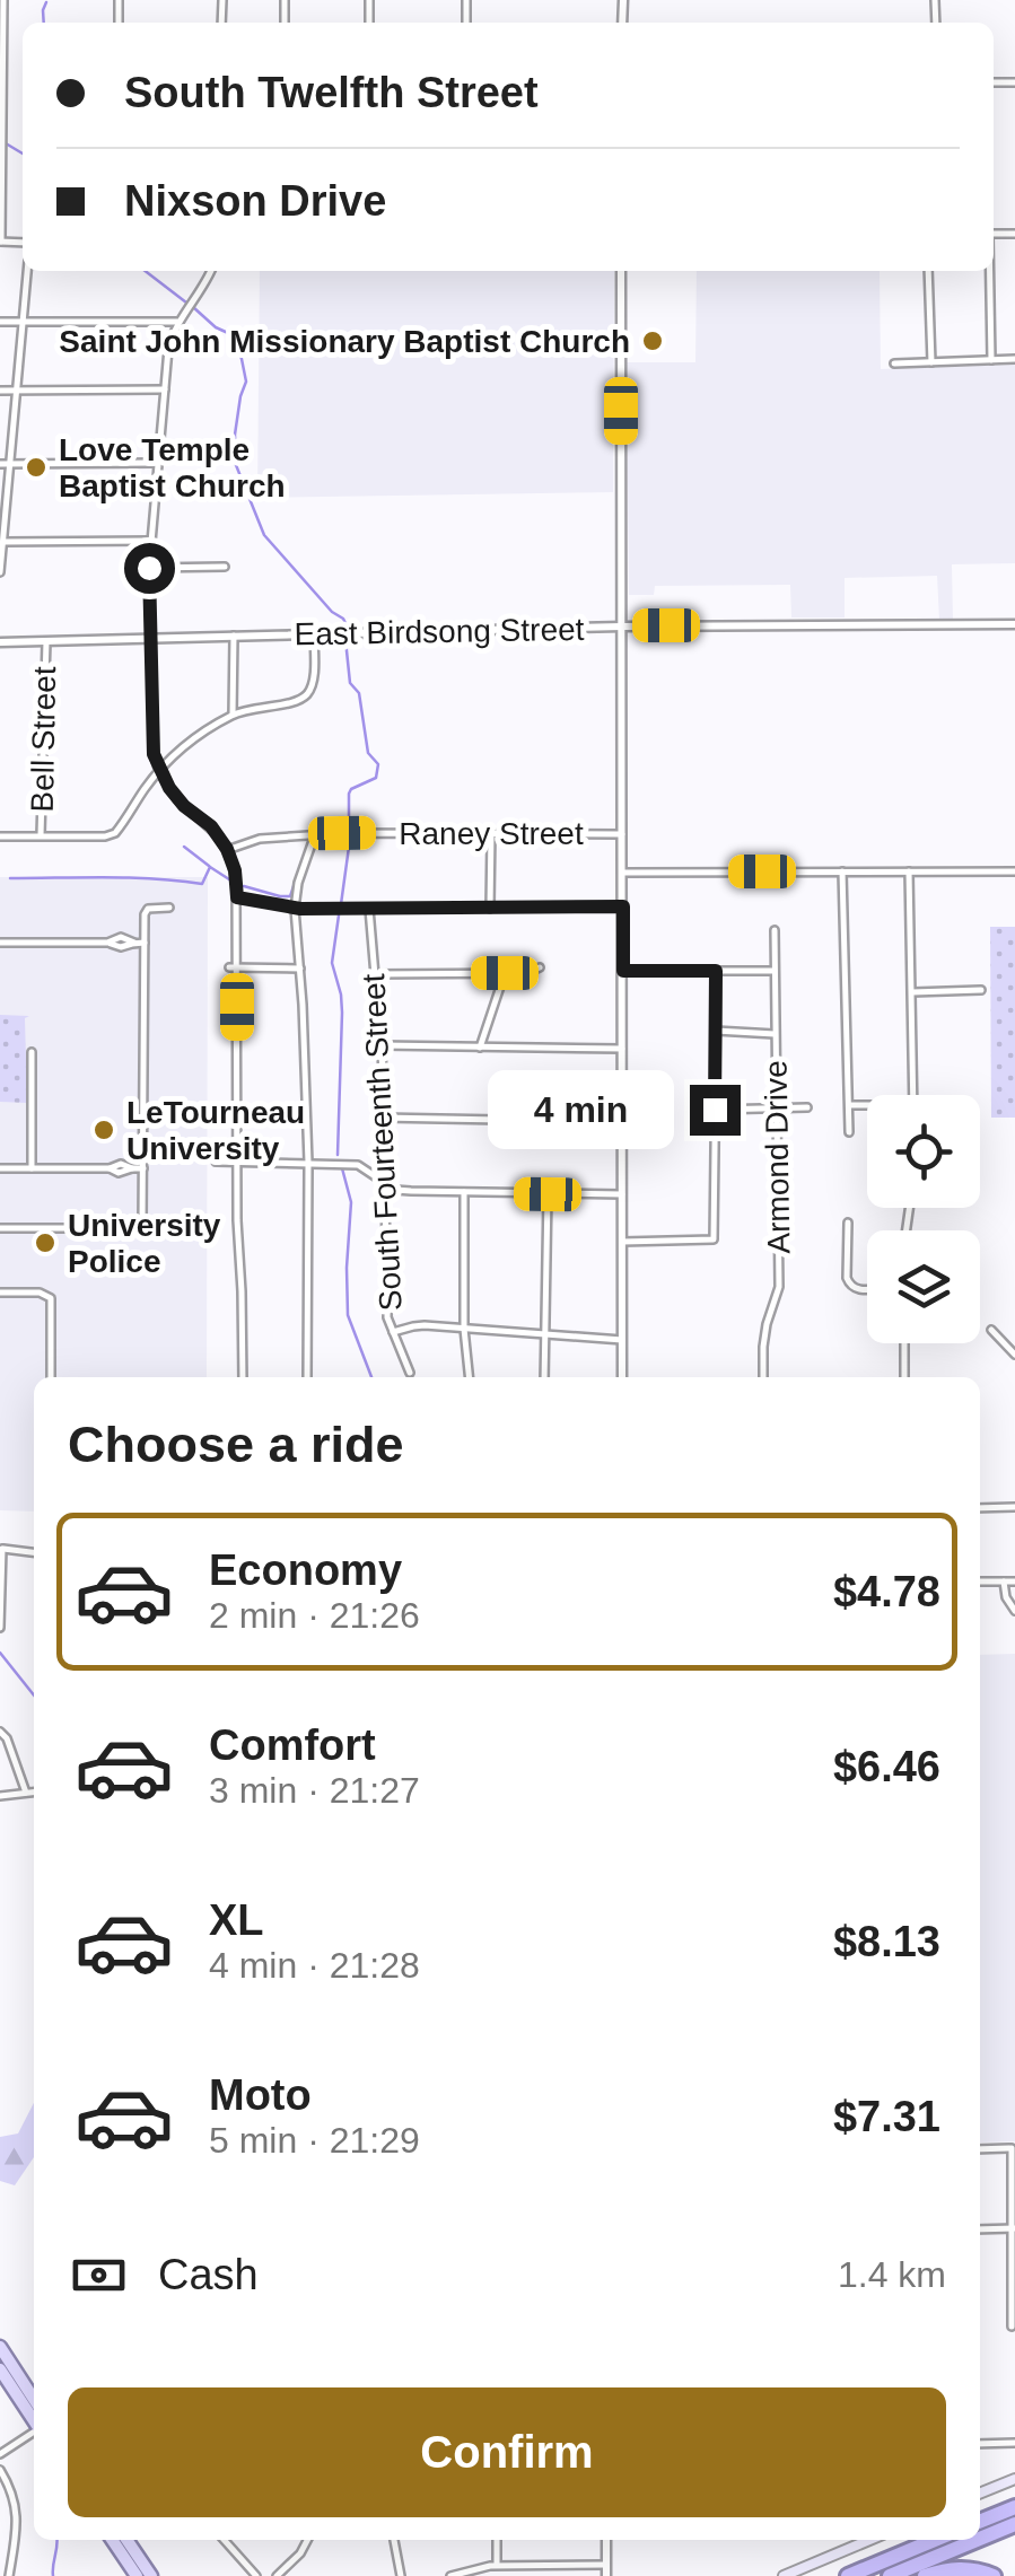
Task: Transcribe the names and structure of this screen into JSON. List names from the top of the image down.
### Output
{
  "streets": {
    "street": [
      "East Birdsong Street",
      "Bell Street",
      "Raney Street",
      "South Fourteenth Street",
      "Armond Drive"
    ]
  },
  "crossings": [
    ["East Birdsong Street", "Bell Street"]
  ],
  "places": [
    "Saint John Missionary Baptist Church",
    "Love Temple Baptist Church",
    "LeTourneau University",
    "University Police"
  ],
  "page": {
    "banner": ["South Twelfth Street", "Nixson Drive"],
    "bubble": "4 min",
    "heading": "Choose a ride",
    "list": [
      {
        "name": "Economy",
        "note": "2 min · 21:26",
        "value": "$4.78"
      },
      {
        "name": "Comfort",
        "note": "3 min · 21:27",
        "value": "$6.46"
      },
      {
        "name": "XL",
        "note": "4 min · 21:28",
        "value": "$8.13"
      },
      {
        "name": "Moto",
        "note": "5 min · 21:29",
        "value": "$7.31"
      }
    ],
    "pay": ["Cash", "1.4 km"],
    "buttons": "Confirm"
  }
}
